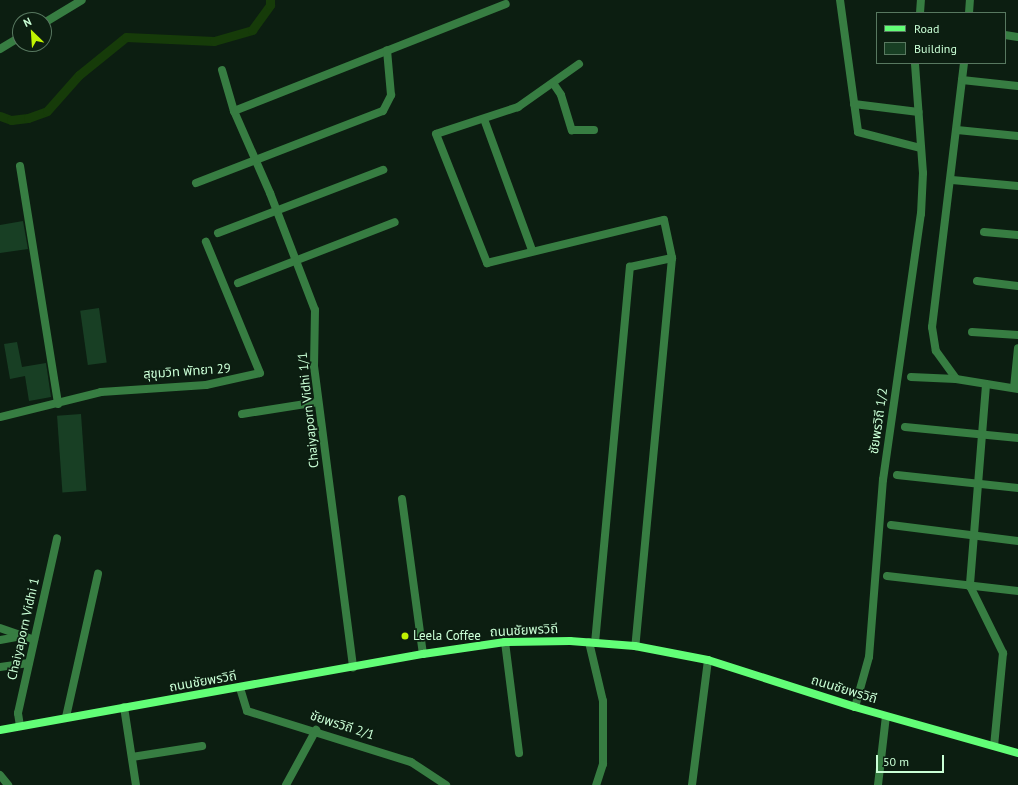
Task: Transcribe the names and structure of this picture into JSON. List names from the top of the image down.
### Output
{
  "streets": {
    "main road": ["ถนนชัยพรวิถี"],
    "street": [
      "สุขุมวิท พัทยา 29",
      "Chaiyaporn Vidhi 1/1",
      "ชัยพรวิถี 1/2",
      "Chaiyaporn Vidhi 1",
      "ชัยพรวิถี 2/1"
    ]
  },
  "crossings": [
    ["Chaiyaporn Vidhi 1/1", "ถนนชัยพรวิถี"],
    ["ชัยพรวิถี 1/2", "ถนนชัยพรวิถี"],
    ["Chaiyaporn Vidhi 1", "ถนนชัยพรวิถี"],
    ["ถนนชัยพรวิถี", "ชัยพรวิถี 2/1"]
  ],
  "places": ["Leela Coffee"],
  "legend": ["Road", "Building"],
  "scale_bar": "50 m",
  "north": "top left"
}
